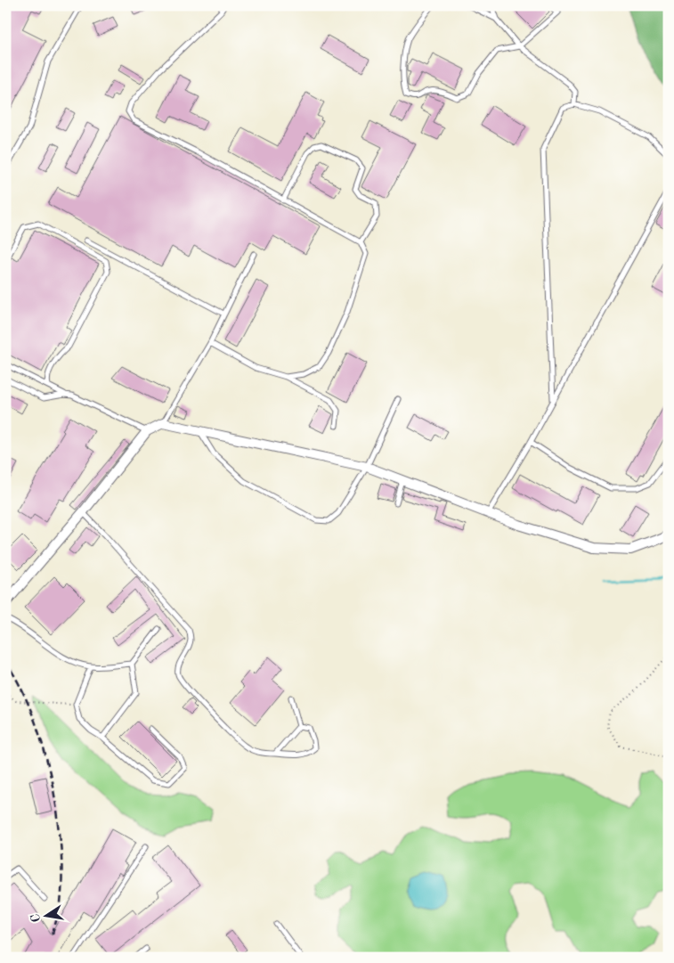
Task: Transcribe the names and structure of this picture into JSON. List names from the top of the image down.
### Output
{
  "north": "left"
}
